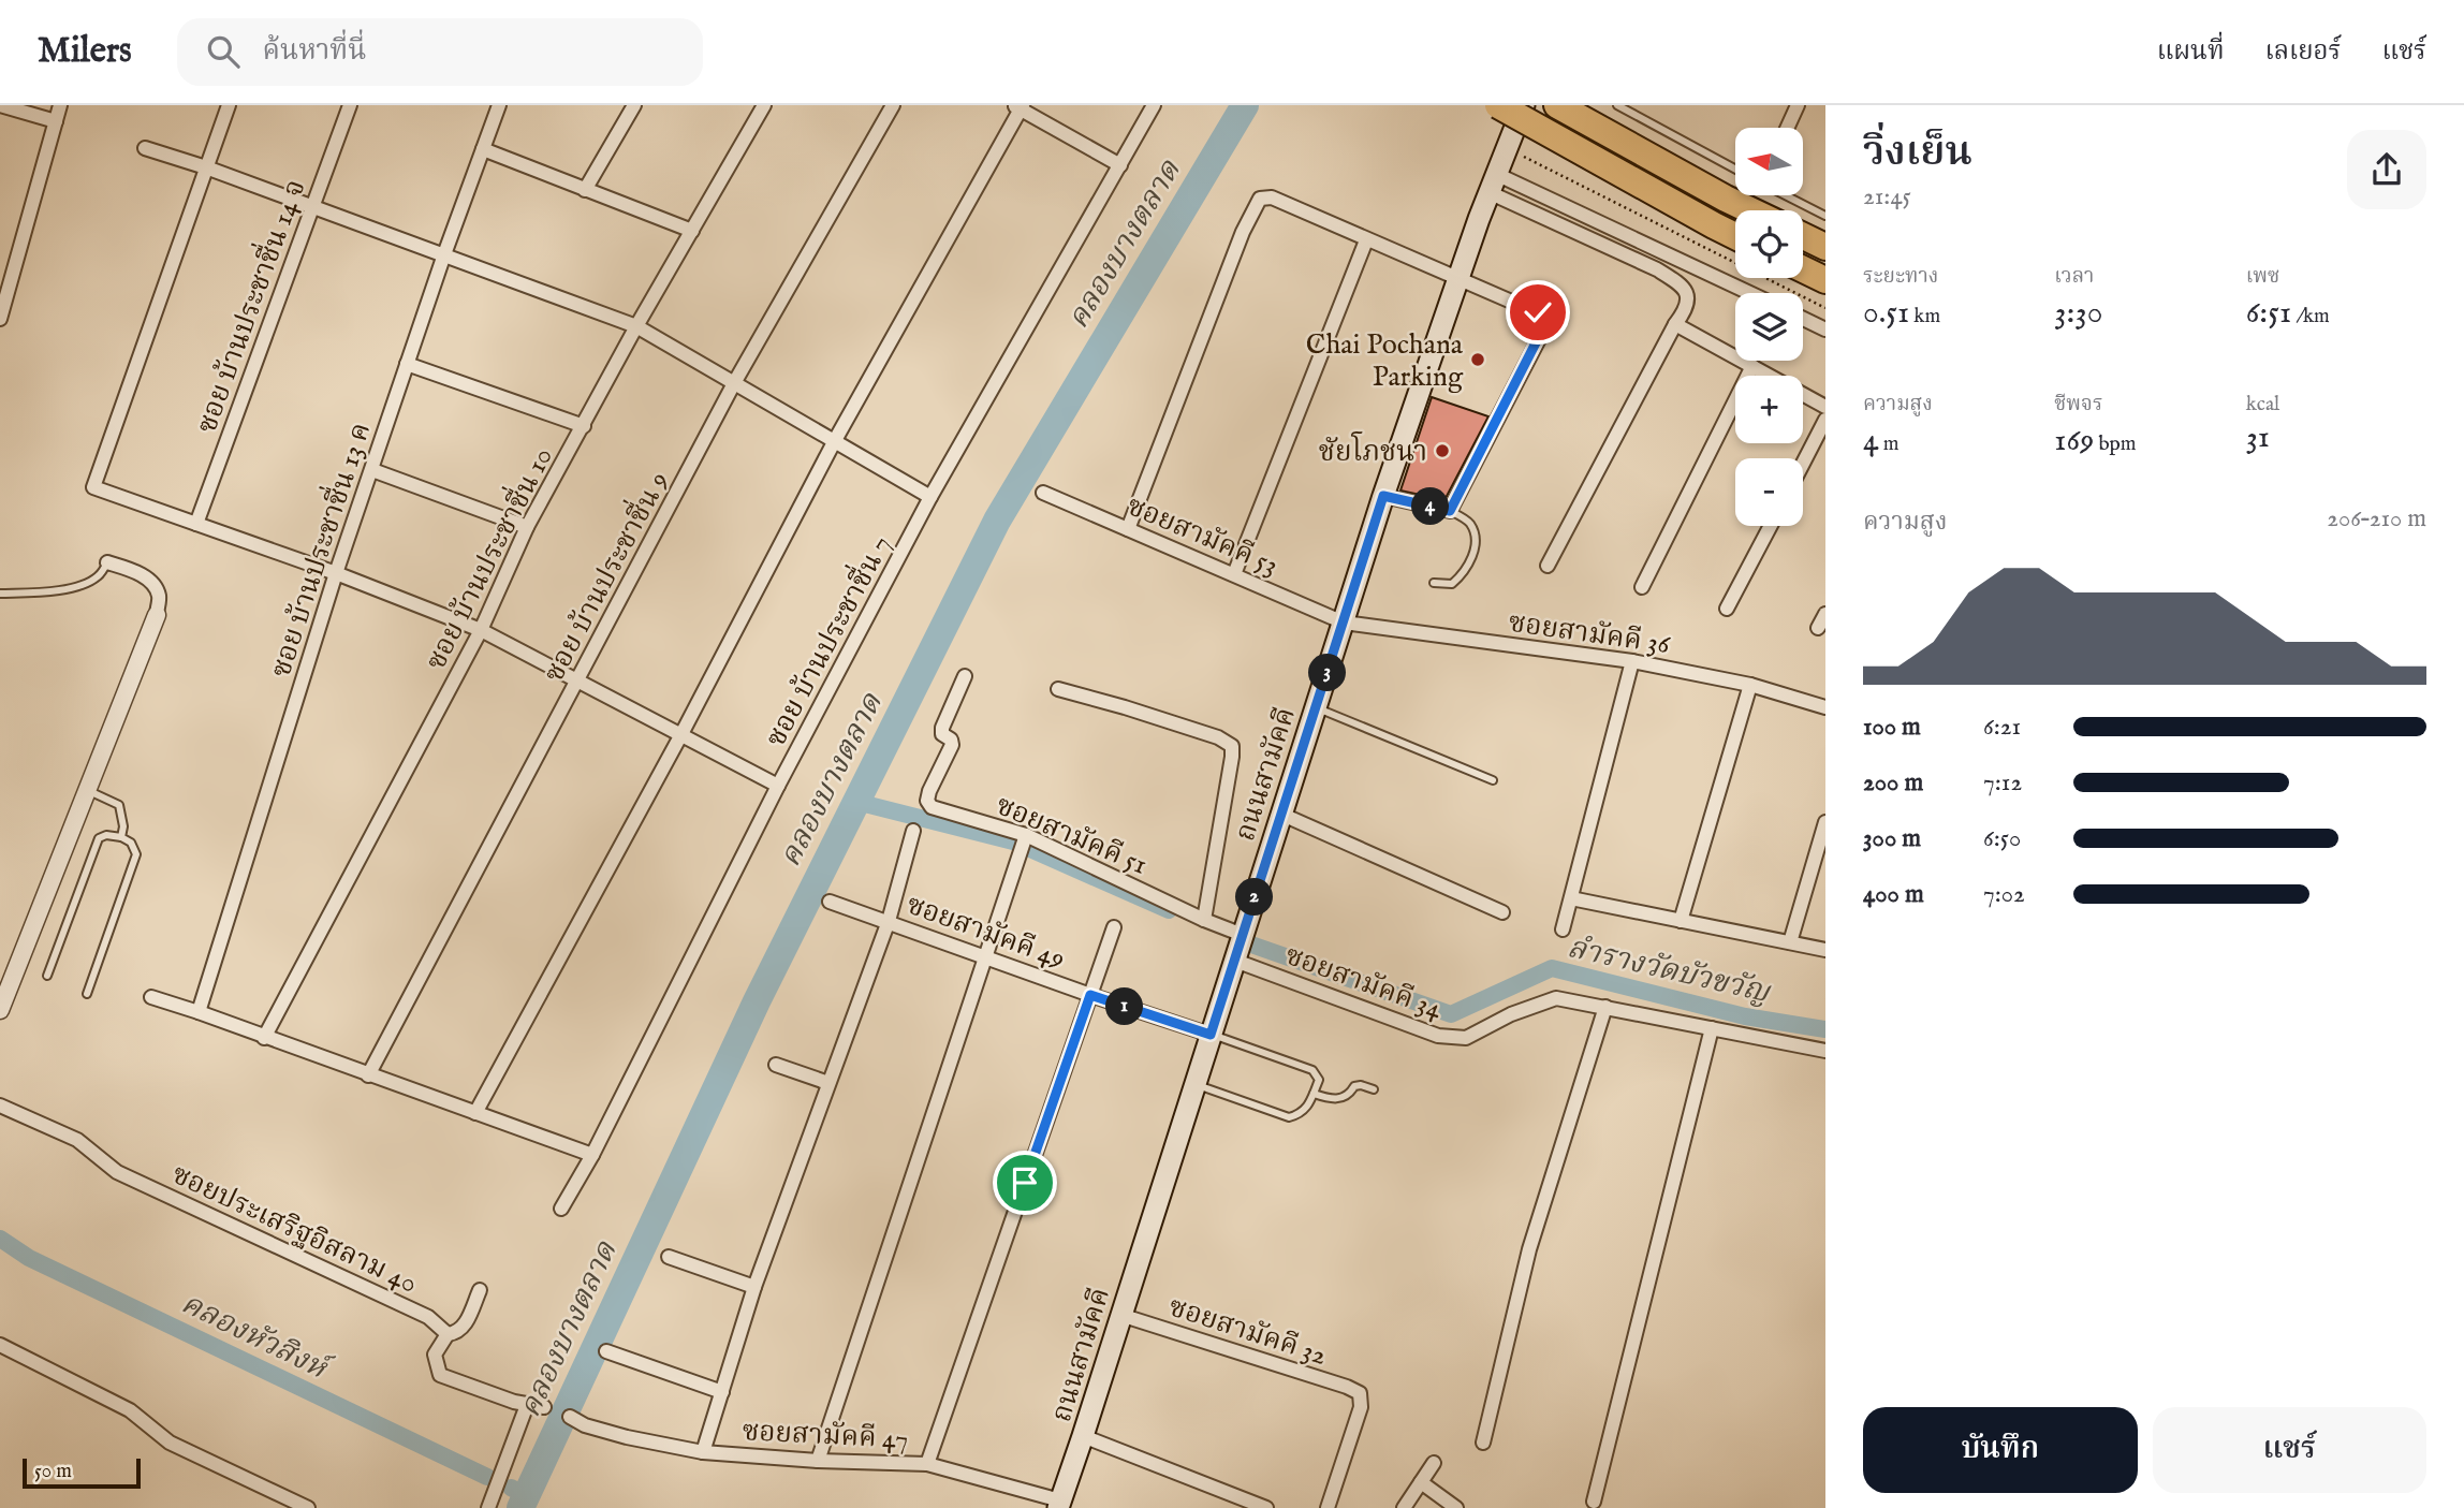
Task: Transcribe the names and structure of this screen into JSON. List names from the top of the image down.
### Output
{
  "streets": {
    "main road": ["ถนนสามัคคี"],
    "street": [
      "ซอย บ้านประชาชื่น 14 จ",
      "ซอยสามัคคี 53",
      "ซอย บ้านประชาชื่น 13 ค",
      "ซอย บ้านประชาชื่น 10",
      "ซอย บ้านประชาชื่น 9",
      "ซอยสามัคคี 36",
      "ซอย บ้านประชาชื่น 7",
      "ซอยสามัคคี 51",
      "ซอยสามัคคี 49",
      "ซอยสามัคคี 34",
      "ซอยประเสริฐอิสลาม 40",
      "ซอยสามัคคี 32",
      "ซอยสามัคคี 47"
    ]
  },
  "crossings": [
    ["ซอยสามัคคี 53", "ซอยสามัคคี 36"],
    ["ซอยสามัคคี 53", "ถนนสามัคคี"],
    ["ซอยสามัคคี 36", "ถนนสามัคคี"],
    ["ถนนสามัคคี", "ซอยสามัคคี 51"],
    ["ถนนสามัคคี", "ซอยสามัคคี 49"],
    ["ถนนสามัคคี", "ซอยสามัคคี 34"],
    ["ถนนสามัคคี", "ซอยสามัคคี 32"],
    ["ถนนสามัคคี", "ซอยสามัคคี 47"]
  ],
  "water": ["คลองบางตลาด", "ลำรางวัดบัวขวัญ", "คลองหัวสิงห์"],
  "places": ["Chai Pochana Parking", "ชัยโภชนา"],
  "scale_bar": "50 m",
  "north": "left",
  "page": {
    "header": "Milers",
    "search": "ค้นหาที่นี่",
    "nav": ["แผนที่", "เลเยอร์", "แชร์"],
    "heading": ["วิ่งเย็น", "21:45"],
    "map_buttons": ["+", "−"],
    "stats": [
      ["ระยะทาง", "0.51 km"],
      ["เวลา", "3:30"],
      ["เพซ", "6:51 /km"],
      ["ความสูง", "4 m"],
      ["ชีพจร", "169 bpm"],
      ["kcal", "31"]
    ],
    "pins": [
      "4",
      "3",
      "2",
      "1"
    ],
    "chart": ["ความสูง", "206–210 m"],
    "list": [
      {
        "name": "100 m",
        "note": "6:21"
      },
      {
        "name": "200 m",
        "note": "7:12"
      },
      {
        "name": "300 m",
        "note": "6:50"
      },
      {
        "name": "400 m",
        "note": "7:02"
      }
    ],
    "buttons": ["บันทึก", "แชร์"],
    "scale": "50 m"
  }
}
